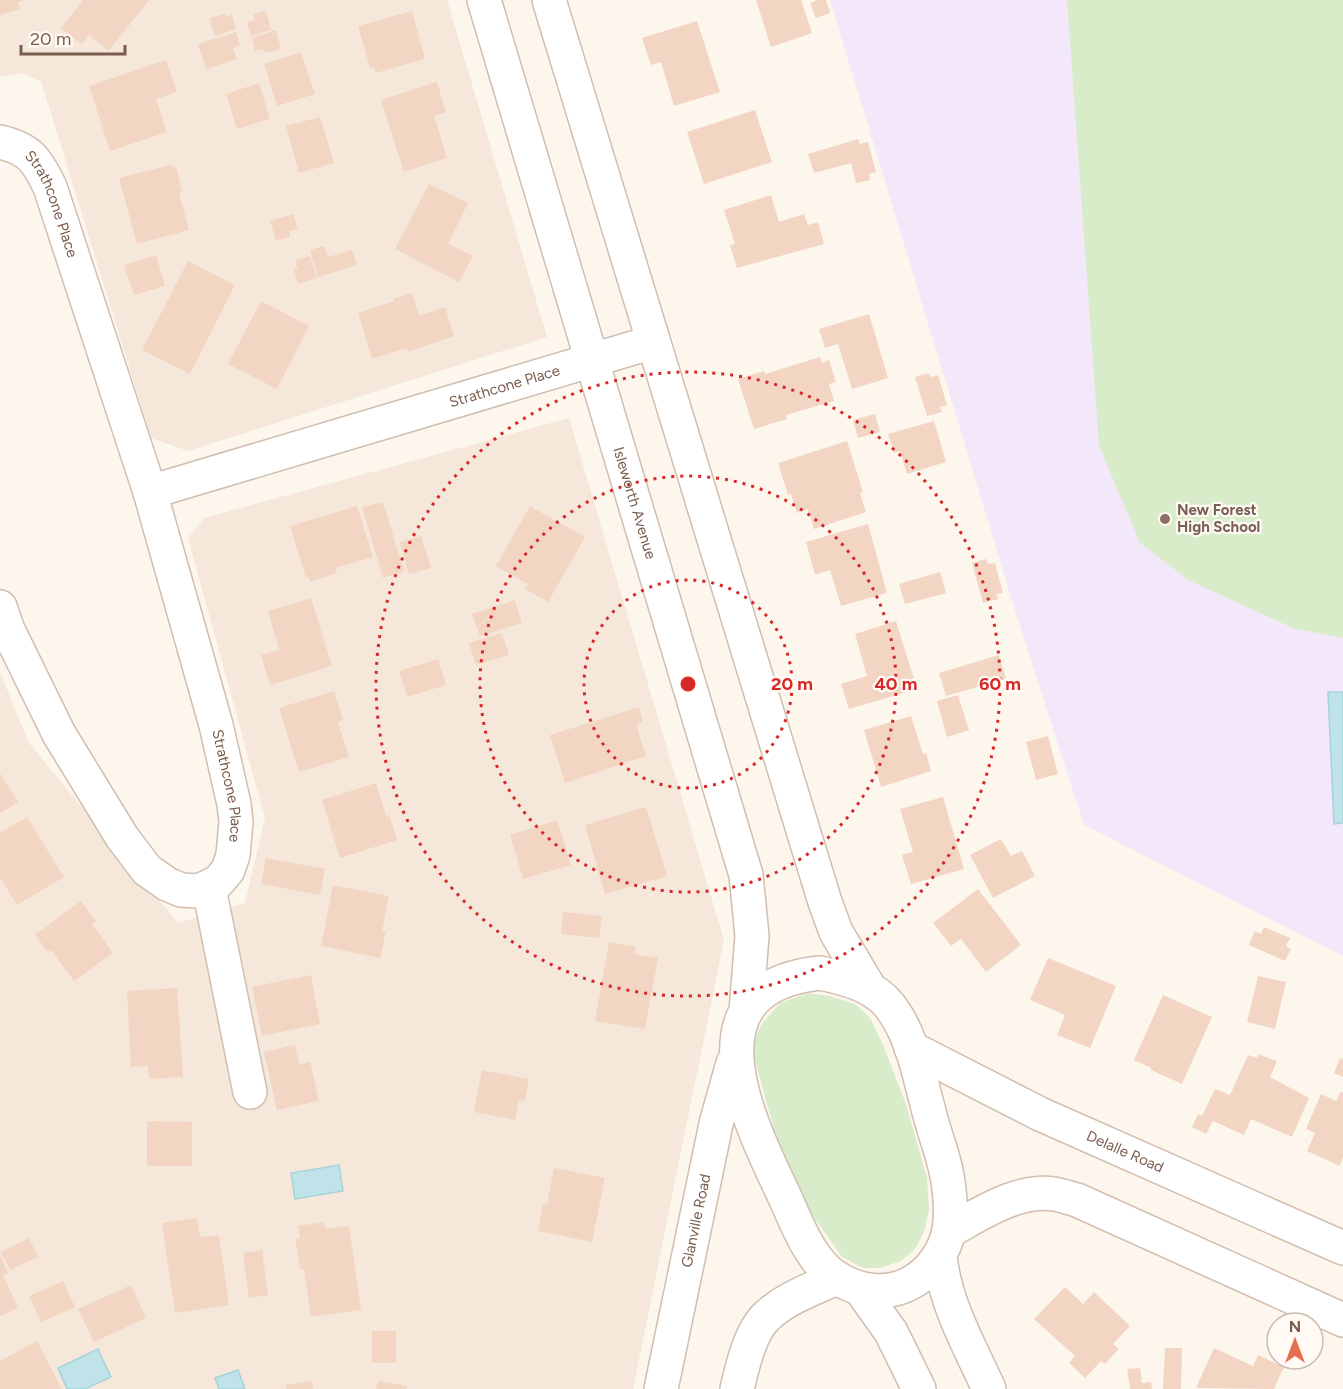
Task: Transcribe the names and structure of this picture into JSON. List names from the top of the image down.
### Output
{
  "streets": {
    "street": [
      "Strathcone Place",
      "Isleworth Avenue",
      "Delalle Road",
      "Glanville Road"
    ]
  },
  "crossings": [
    ["Strathcone Place", "Isleworth Avenue"]
  ],
  "places": ["New Forest High School"],
  "scale_bar": "20 m",
  "north": "top",
  "rings": ["20 m", "40 m", "60 m"]
}
